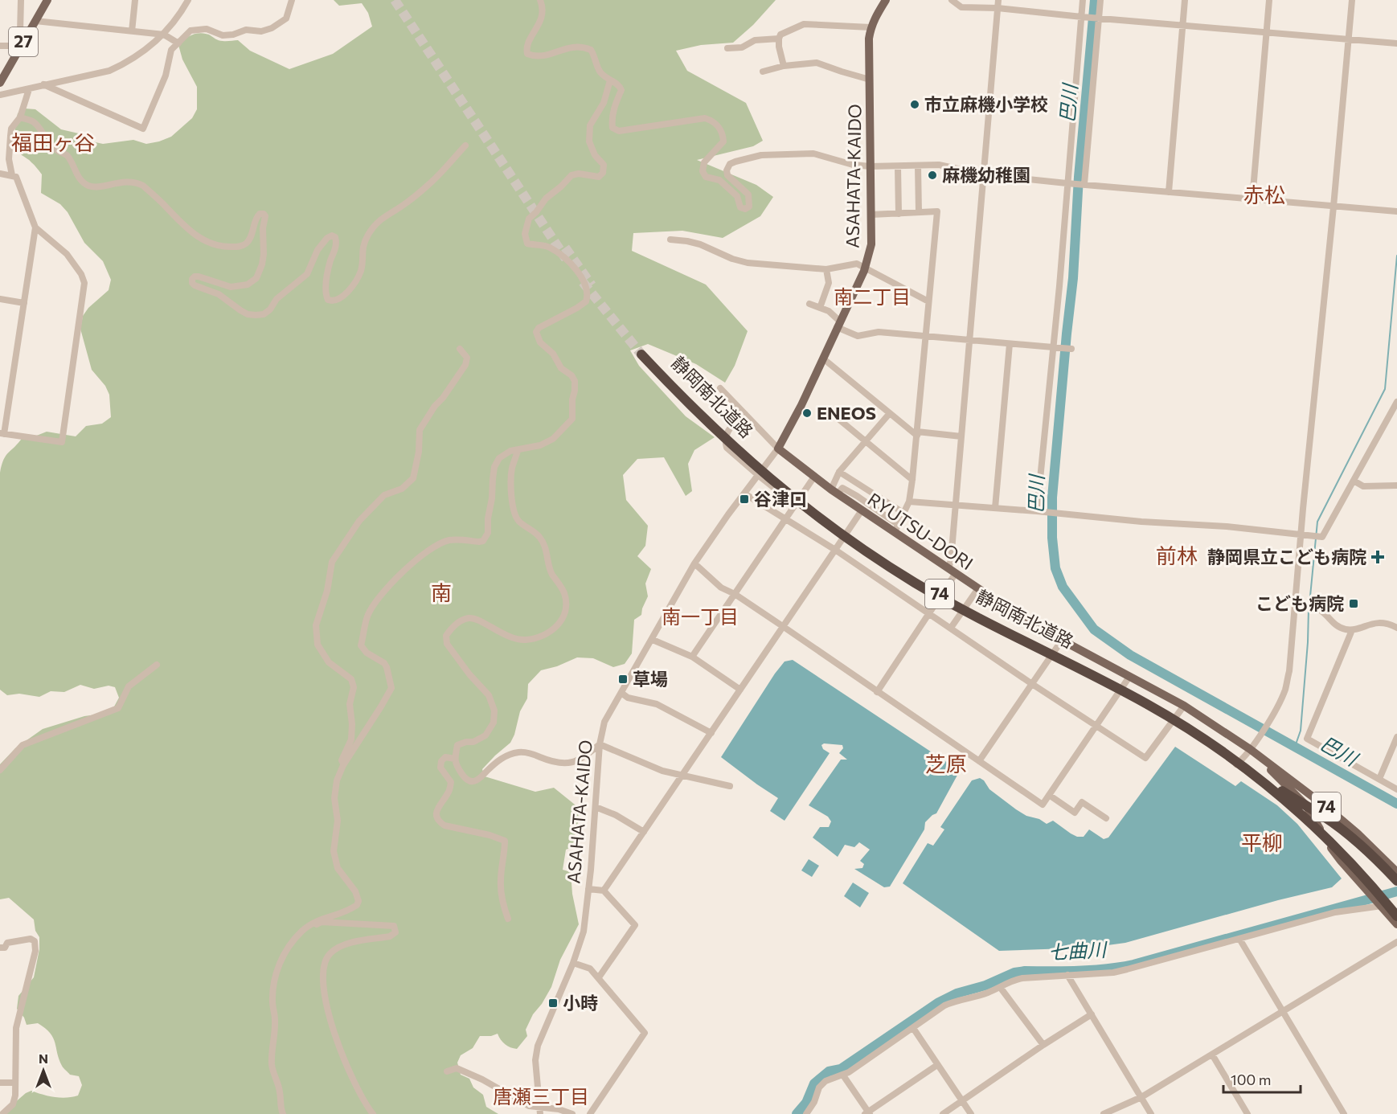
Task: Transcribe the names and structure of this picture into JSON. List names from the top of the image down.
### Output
{
  "streets": {
    "highway": ["静岡南北道路", "74"],
    "main road": ["27", "ASAHATA-KAIDO", "RYUTSU-DORI"]
  },
  "crossings": [
    ["ASAHATA-KAIDO", "RYUTSU-DORI"],
    ["静岡南北道路", "74"],
    ["RYUTSU-DORI", "74"]
  ],
  "districts": [
    "福田ヶ谷",
    "赤松",
    "南二丁目",
    "前林",
    "南",
    "南一丁目",
    "芝原",
    "平柳",
    "唐瀬三丁目"
  ],
  "water": ["巴川", "七曲川"],
  "places": {
    "other": ["市立麻機小学校", "麻機幼稚園", "ENEOS"],
    "transit": [
      "谷津口",
      "こども病院",
      "草場",
      "小時"
    ],
    "health": ["静岡県立こども病院"]
  },
  "scale_bar": "100 m",
  "north": "top"
}
